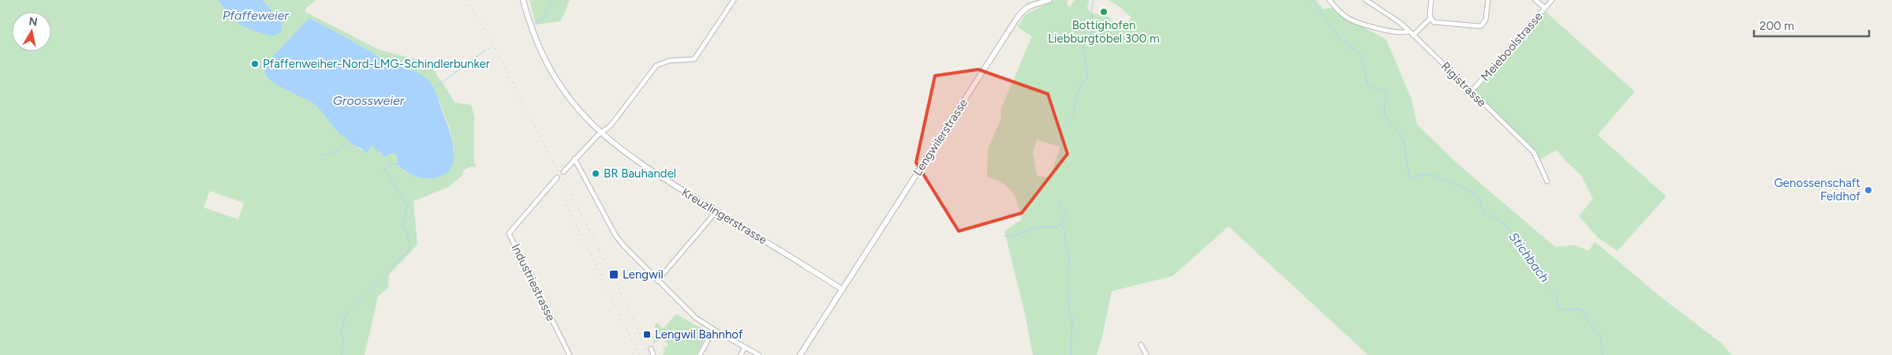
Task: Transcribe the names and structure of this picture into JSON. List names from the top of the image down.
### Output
{
  "streets": {
    "street": [
      "Meieboolstrasse",
      "Rigistrasse",
      "Lengwilerstrasse",
      "Kreuzlingerstrasse",
      "Industriestrasse"
    ]
  },
  "crossings": [
    ["Meieboolstrasse", "Rigistrasse"],
    ["Lengwilerstrasse", "Kreuzlingerstrasse"]
  ],
  "water": ["Pfaffeweier", "Groossweier", "Stichbach"],
  "places": {
    "other": [
      "Bottighofen Liebburgtobel 300 m",
      "Pfaffenweiher-Nord-LMG-Schindlerbunker",
      "BR Bauhandel",
      "Genossenschaft Feldhof"
    ],
    "transit": ["Lengwil", "Lengwil Bahnhof"]
  },
  "scale_bar": "200 m",
  "north": "top"
}
